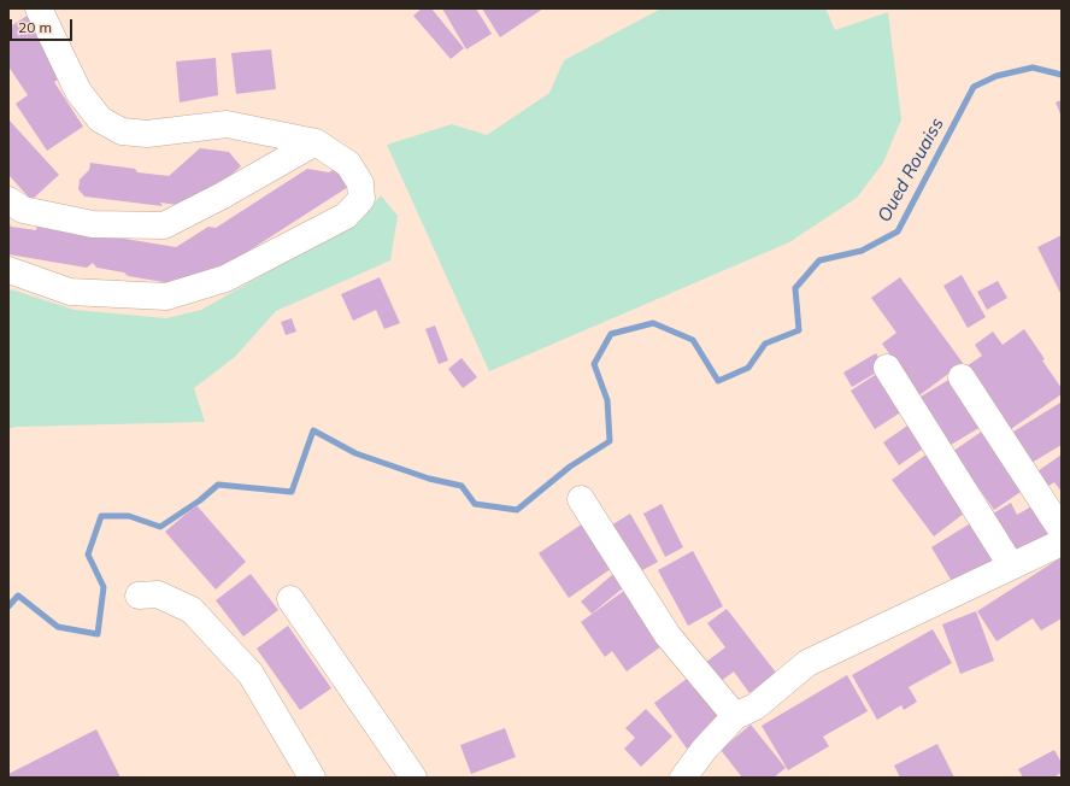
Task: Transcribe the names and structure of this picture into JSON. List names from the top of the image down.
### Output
{
  "water": ["Oued Rouaiss"],
  "scale_bar": "20 m"
}
